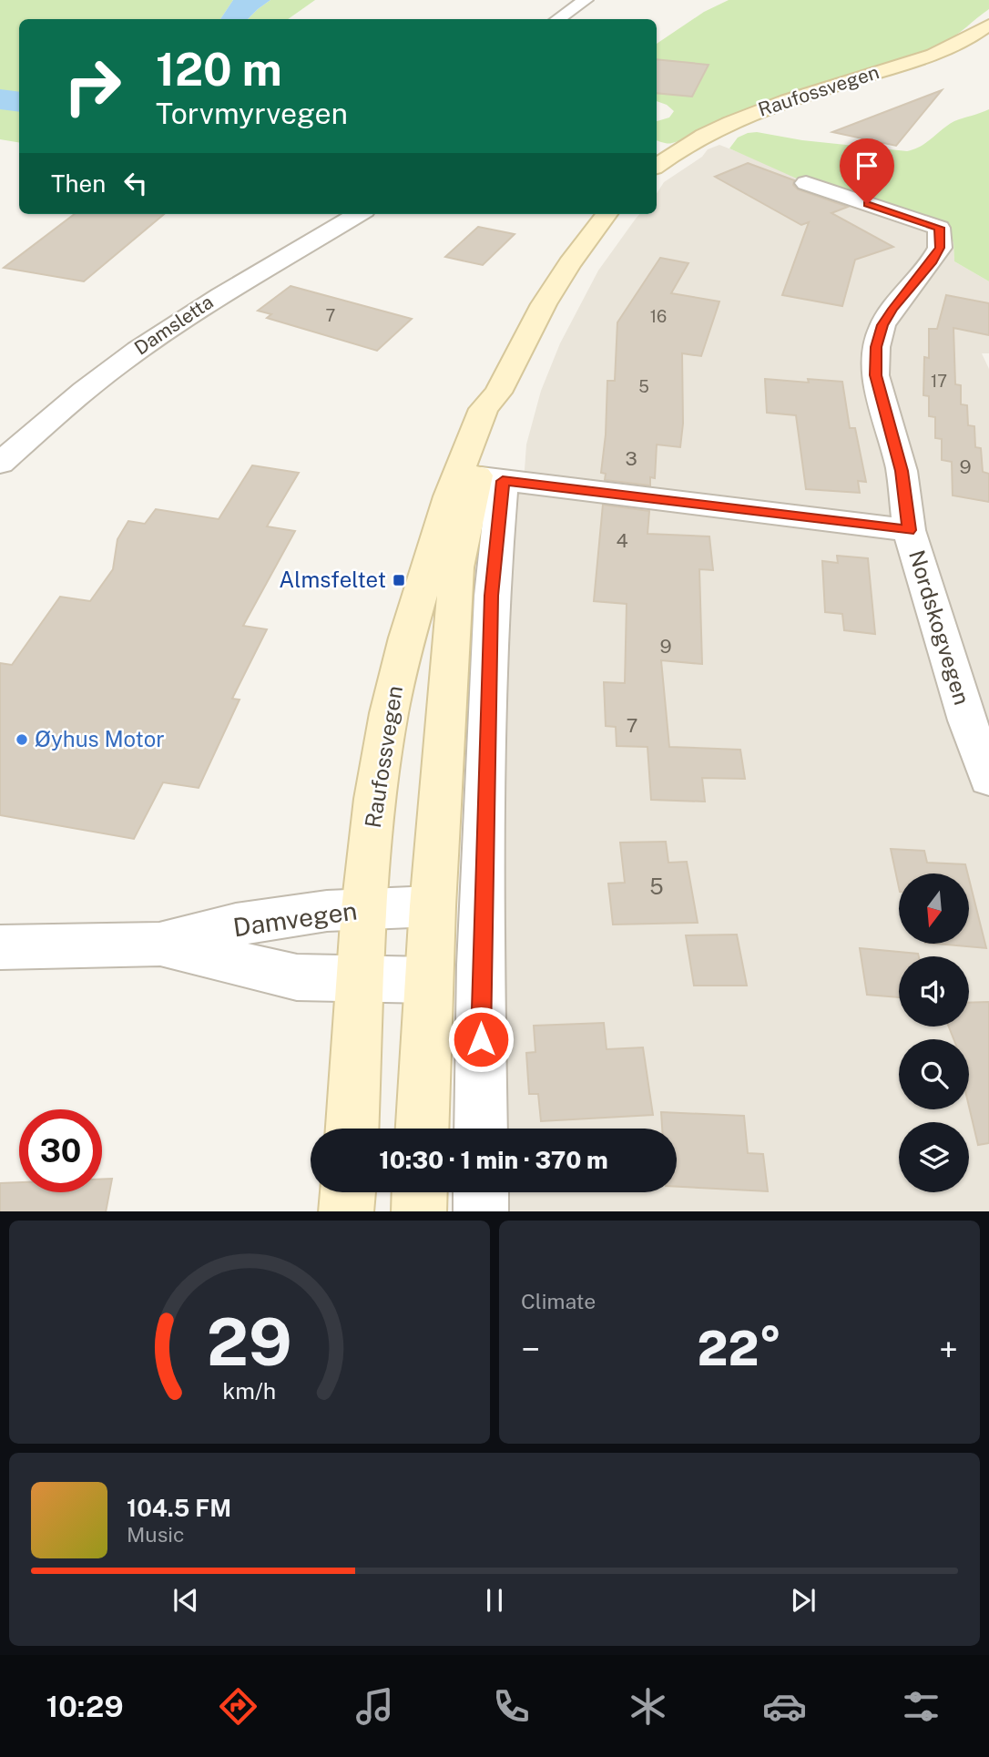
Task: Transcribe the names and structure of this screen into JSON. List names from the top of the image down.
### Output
{
  "streets": {
    "main road": ["Raufossvegen"],
    "street": ["Damsletta", "Nordskogvegen", "Damvegen"]
  },
  "crossings": [
    ["Raufossvegen", "Damvegen"]
  ],
  "places": {
    "transit": ["Almsfeltet"],
    "other": ["Øyhus Motor"]
  },
  "house_numbers": [
    "7",
    "16",
    "17",
    "5",
    "3",
    "9",
    "4",
    "9",
    "7",
    "5"
  ],
  "north": "bottom",
  "page": {
    "turn": ["120 m", "Torvmyrvegen"],
    "then": "Then",
    "limit": "30",
    "trip": "10:30 · 1 min · 370 m",
    "tile": "Climate",
    "heat": ["−", "22°", "+"],
    "song": ["104.5 FM", "Music"],
    "tabs": "10:29",
    "gauge": ["29", "km/h"]
  }
}
